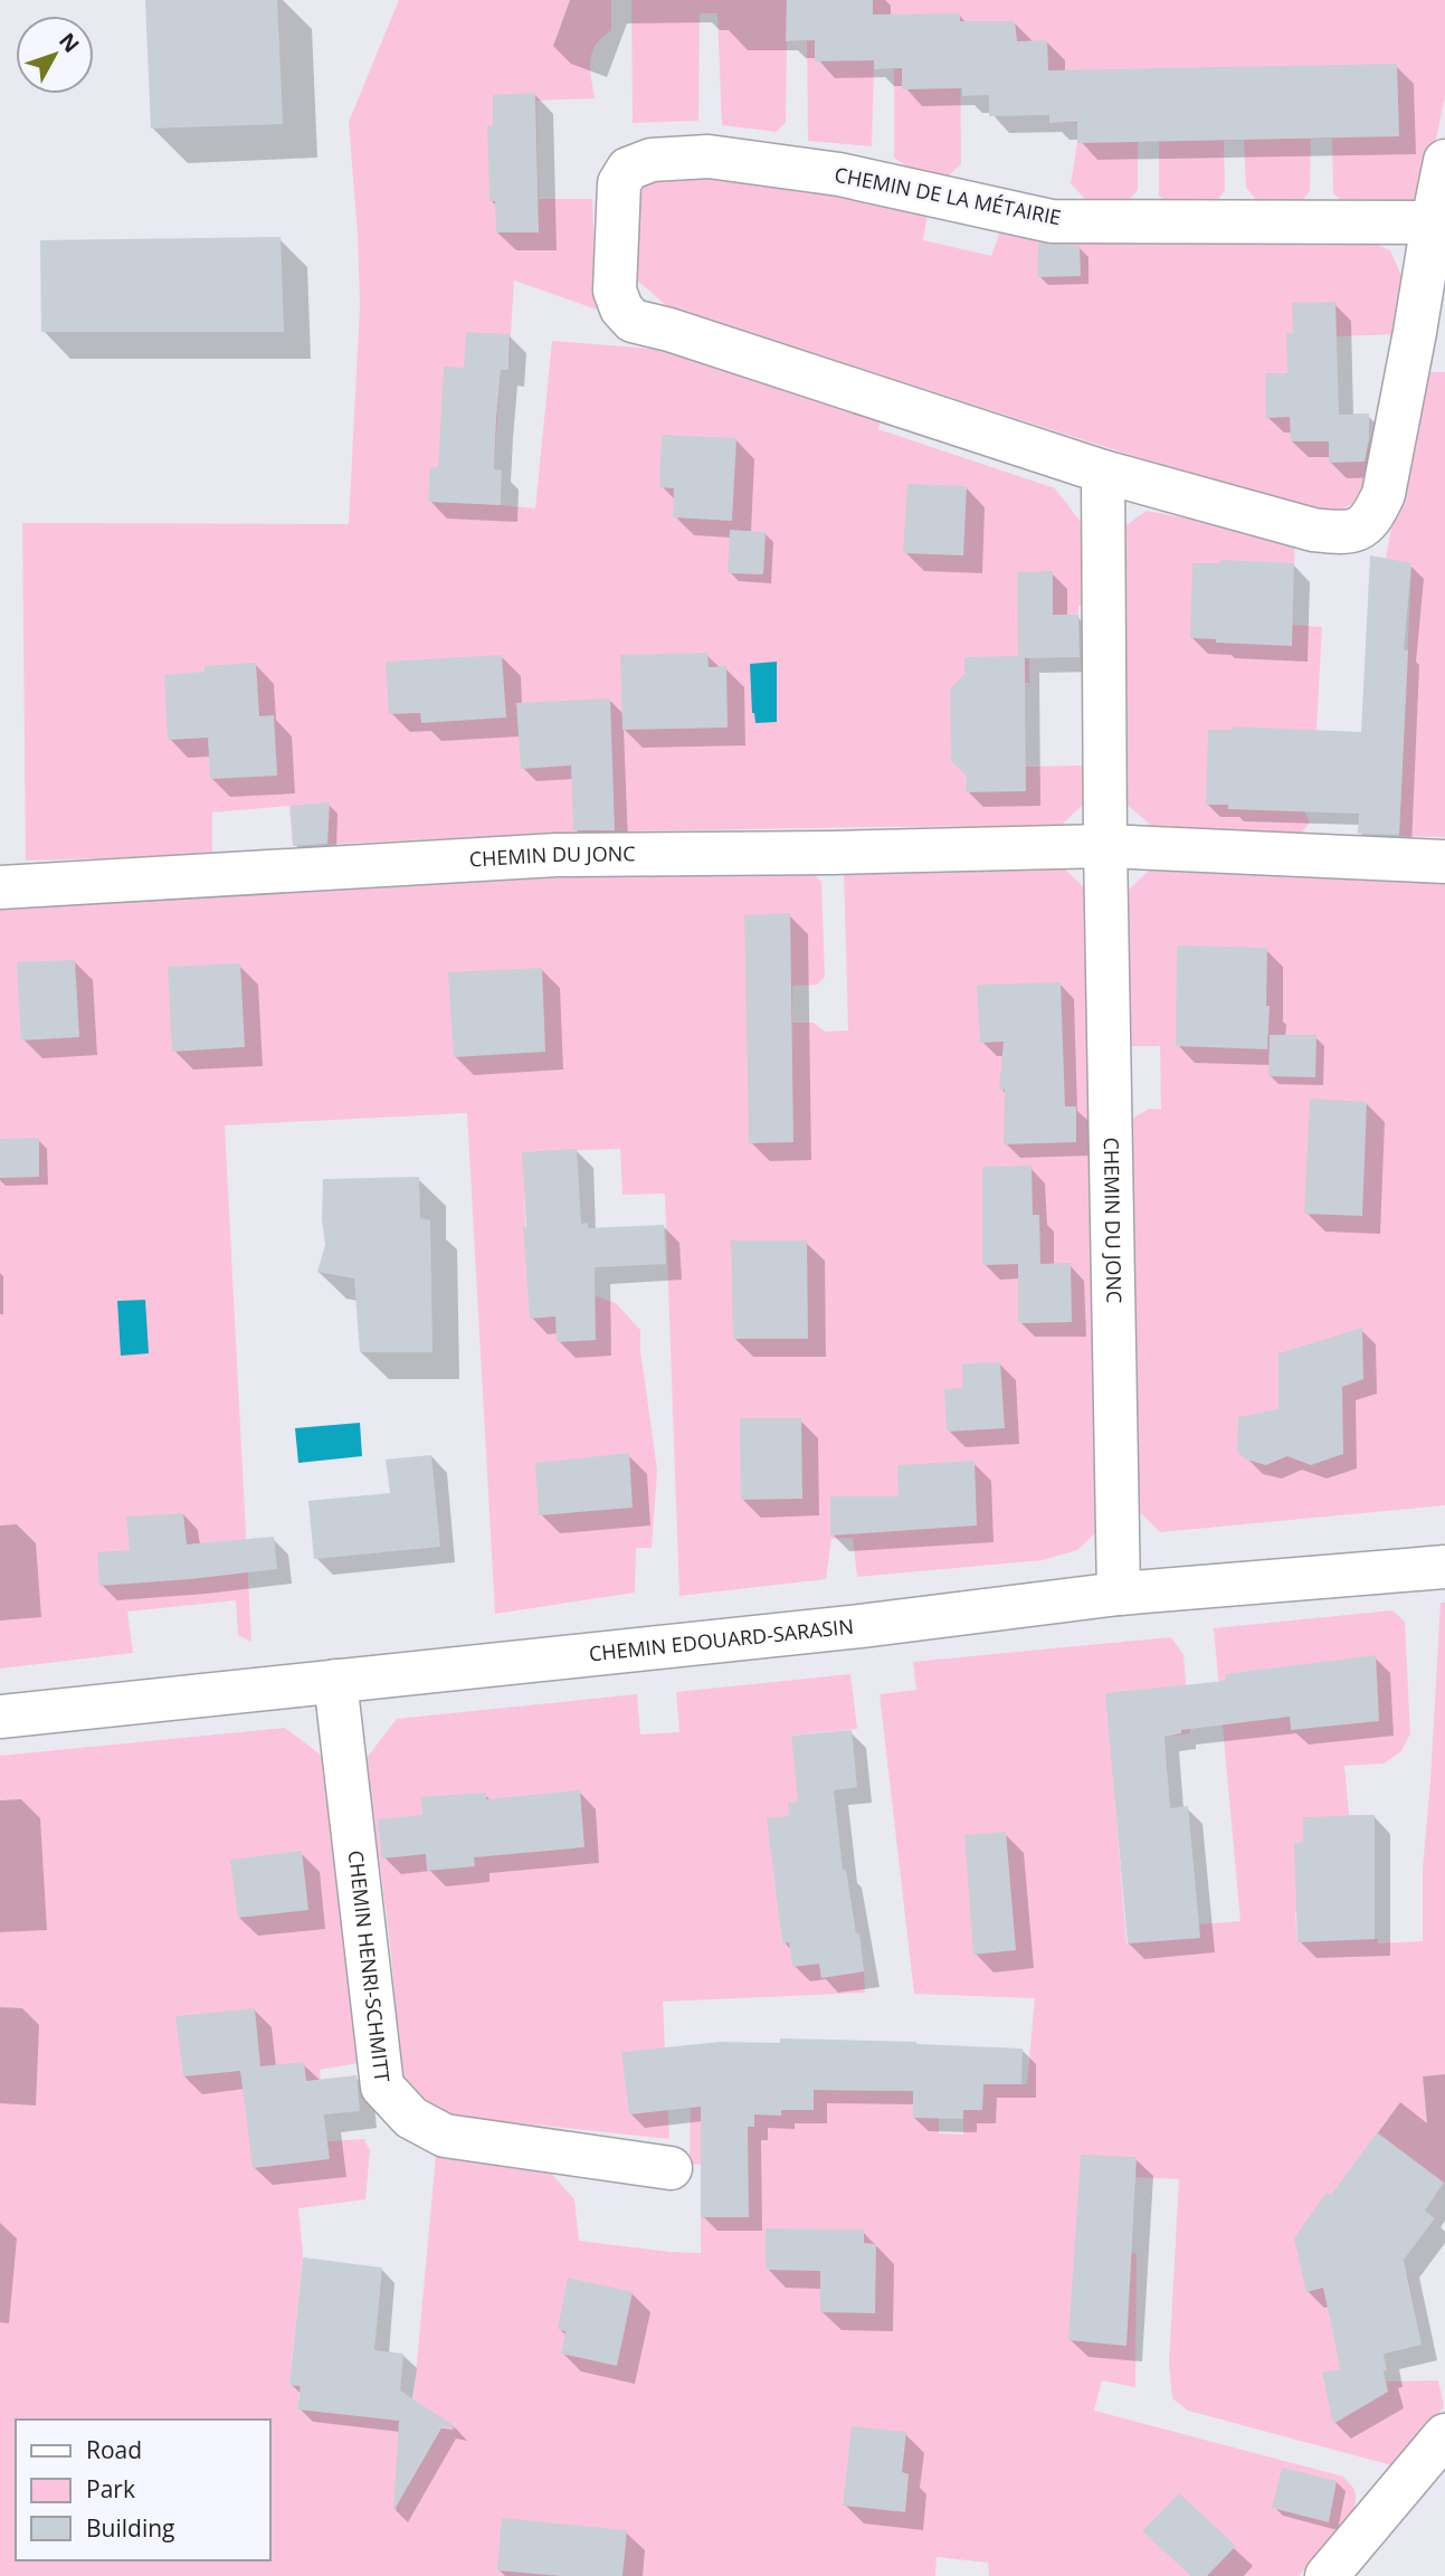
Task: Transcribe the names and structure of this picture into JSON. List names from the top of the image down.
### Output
{
  "streets": {
    "street": [
      "CHEMIN DE LA MÉTAIRIE",
      "CHEMIN DU JONC",
      "CHEMIN EDOUARD-SARASIN",
      "CHEMIN HENRI-SCHMITT"
    ]
  },
  "crossings": [
    ["CHEMIN DE LA MÉTAIRIE", "CHEMIN DU JONC"],
    ["CHEMIN DU JONC", "CHEMIN EDOUARD-SARASIN"],
    ["CHEMIN EDOUARD-SARASIN", "CHEMIN HENRI-SCHMITT"]
  ],
  "legend": ["Road", "Park", "Building"],
  "north": "top right"
}
